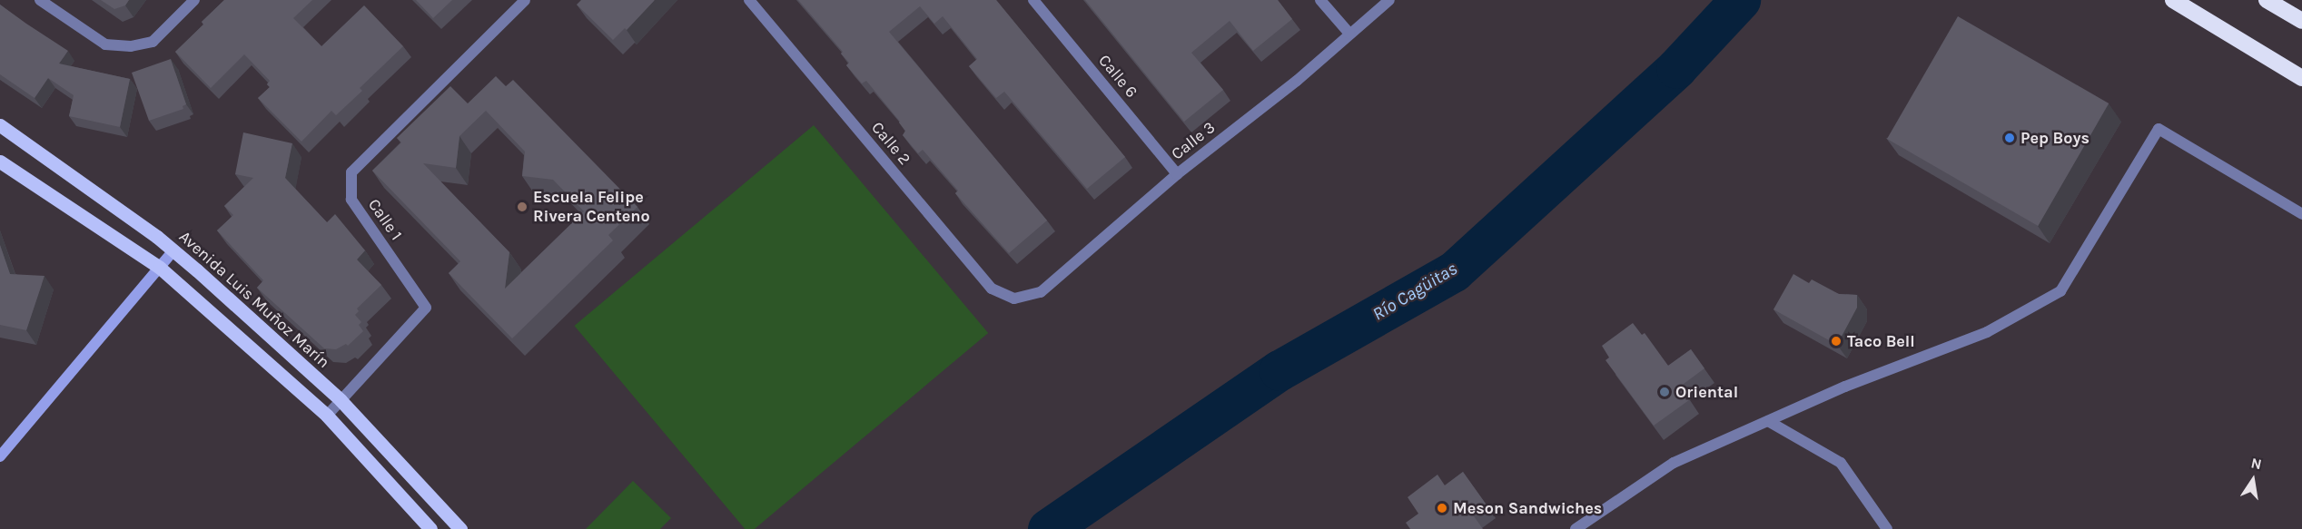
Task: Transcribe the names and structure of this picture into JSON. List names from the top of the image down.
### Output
{
  "streets": {
    "main road": ["Avenida Luis Muñoz Marín"],
    "street": [
      "Calle 6",
      "Calle 3",
      "Calle 2",
      "Calle 1"
    ]
  },
  "crossings": [
    ["Calle 6", "Calle 3"],
    ["Calle 3", "Calle 2"],
    ["Calle 1", "Avenida Luis Muñoz Marín"]
  ],
  "water": ["Río Cagüitas"],
  "places": [
    "Pep Boys",
    "Escuela Felipe Rivera Centeno",
    "Taco Bell",
    "Oriental",
    "Meson Sandwiches"
  ],
  "north": "top"
}
